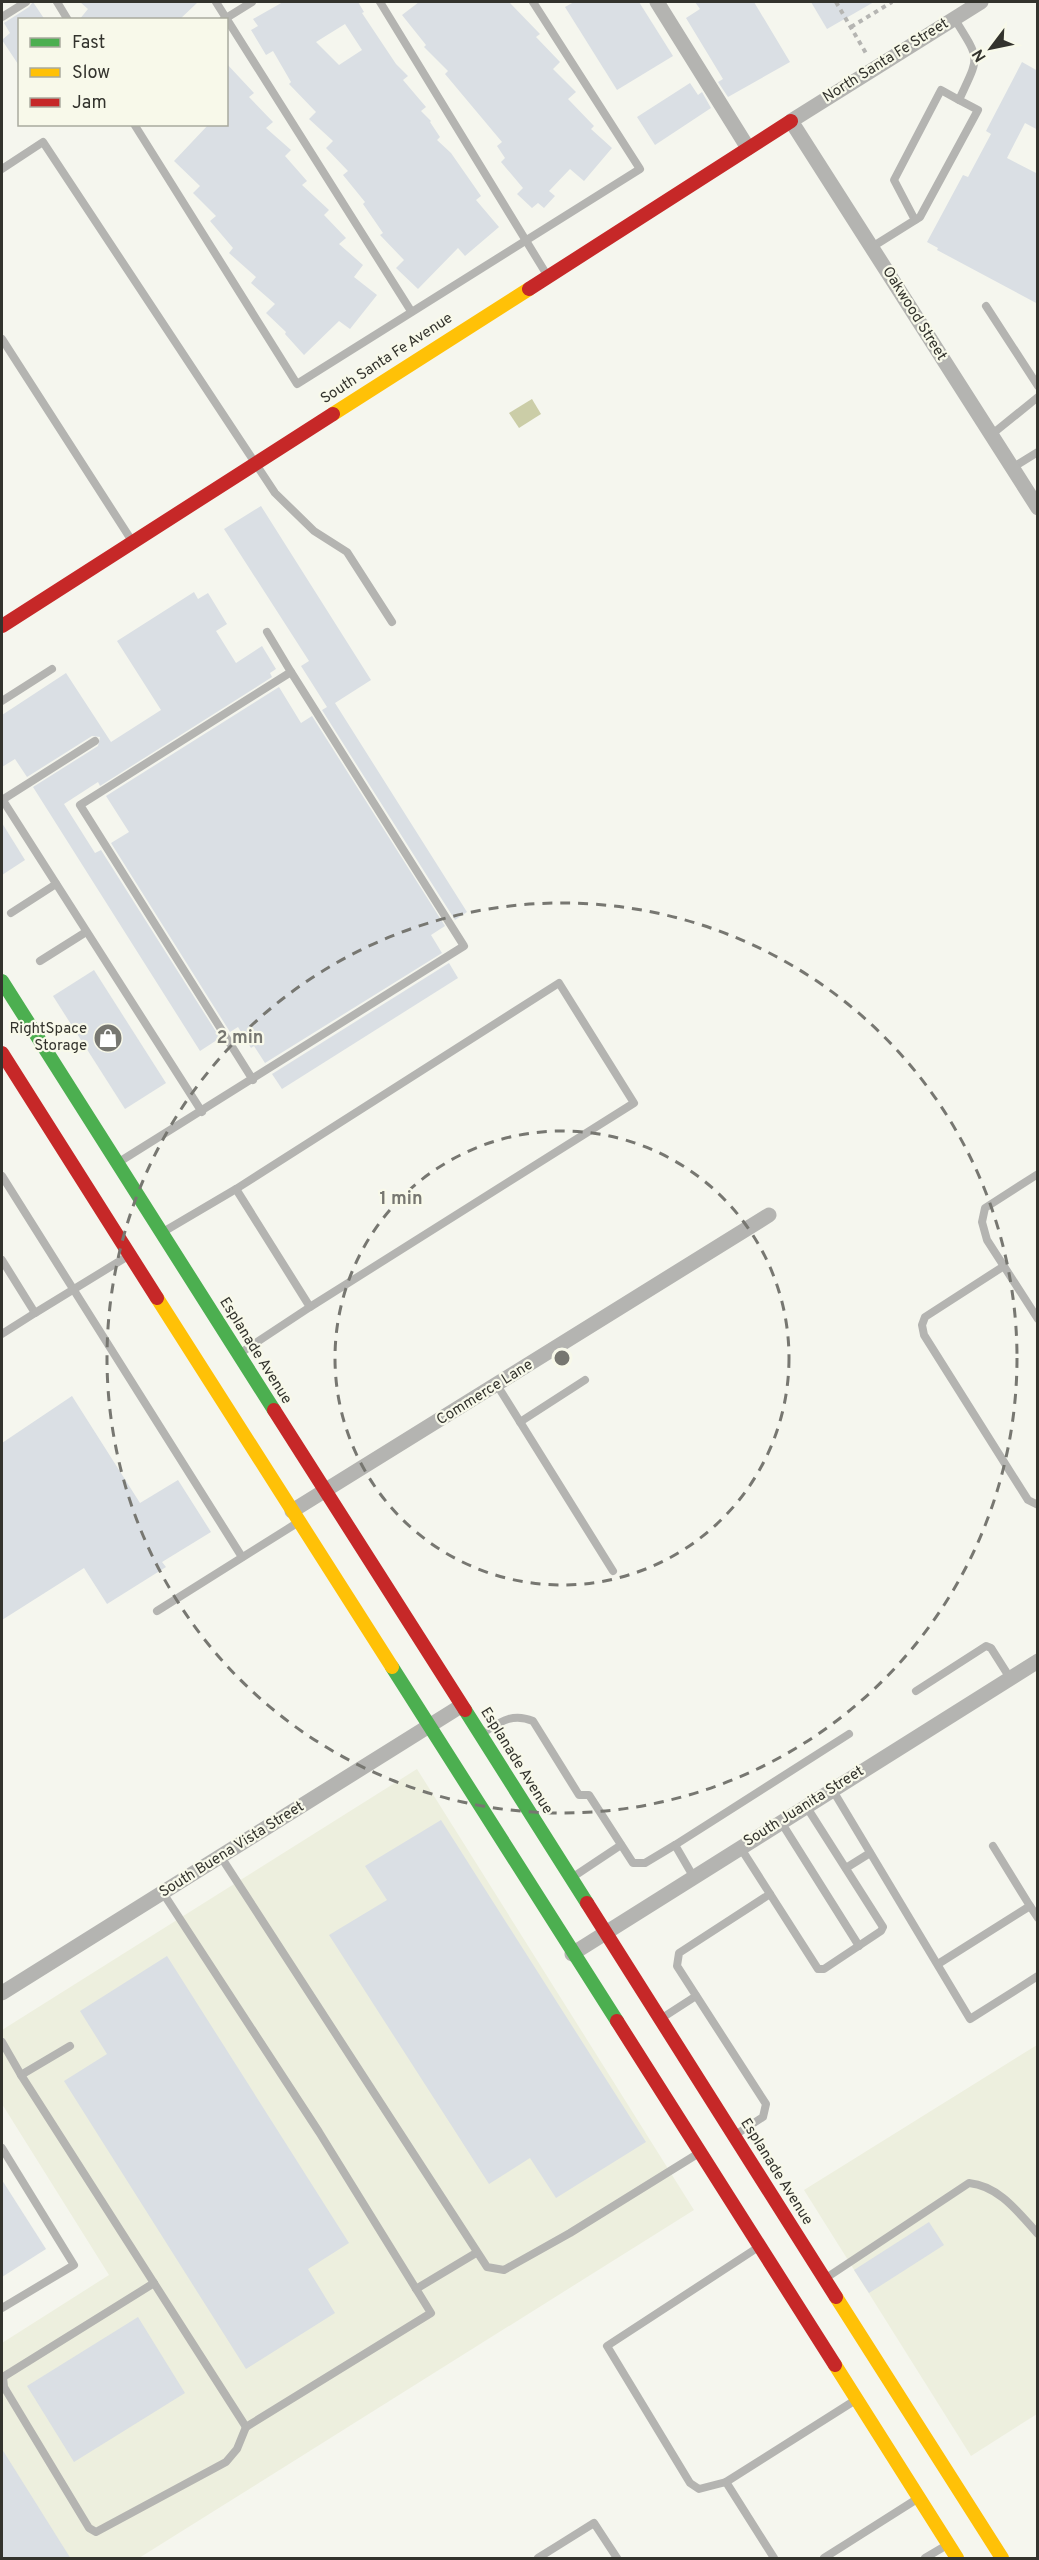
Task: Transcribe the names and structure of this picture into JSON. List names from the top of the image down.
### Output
{
  "streets": {
    "main road": ["South Santa Fe Avenue", "Esplanade Avenue"],
    "street": [
      "North Santa Fe Street",
      "Oakwood Street",
      "Commerce Lane",
      "South Juanita Street",
      "South Buena Vista Street"
    ]
  },
  "crossings": [
    ["North Santa Fe Street", "Oakwood Street"],
    ["North Santa Fe Street", "South Santa Fe Avenue"],
    ["Oakwood Street", "South Santa Fe Avenue"],
    ["Esplanade Avenue", "Commerce Lane"],
    ["Esplanade Avenue", "South Juanita Street"],
    ["Esplanade Avenue", "South Buena Vista Street"]
  ],
  "places": {
    "shop": ["RightSpace Storage"]
  },
  "legend": ["Fast", "Slow", "Jam"],
  "north": "bottom left",
  "rings": ["2 min", "1 min"]
}
